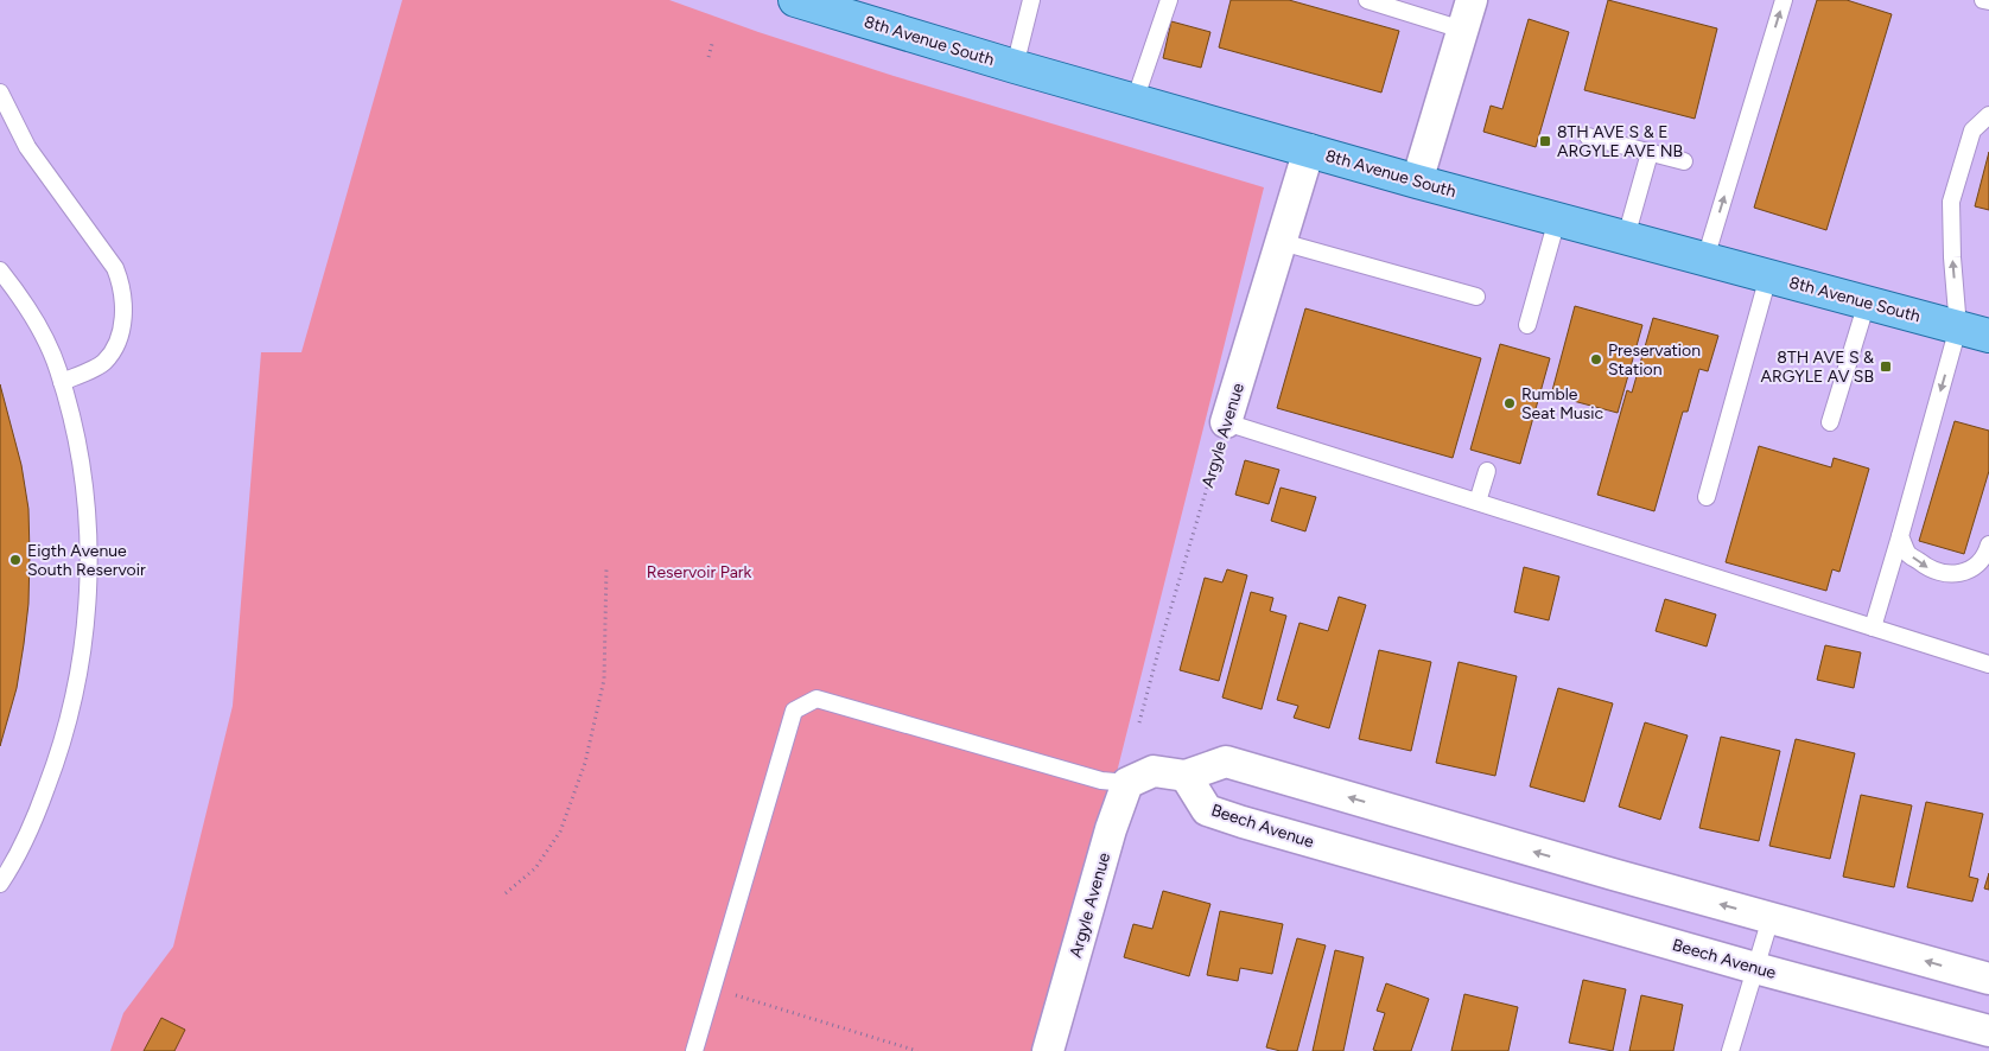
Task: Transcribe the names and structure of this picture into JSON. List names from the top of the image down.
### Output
{
  "streets": {
    "main road": ["8th Avenue South"],
    "street": ["Argyle Avenue", "Beech Avenue"]
  },
  "crossings": [
    ["8th Avenue South", "Argyle Avenue"]
  ],
  "parks": ["Reservoir Park"],
  "places": {
    "transit": ["8TH AVE S & E ARGYLE AVE NB", "8TH AVE S & ARGYLE AV SB"],
    "other": ["Preservation Station", "Rumble Seat Music", "Eigth Avenue South Reservoir"]
  }
}
